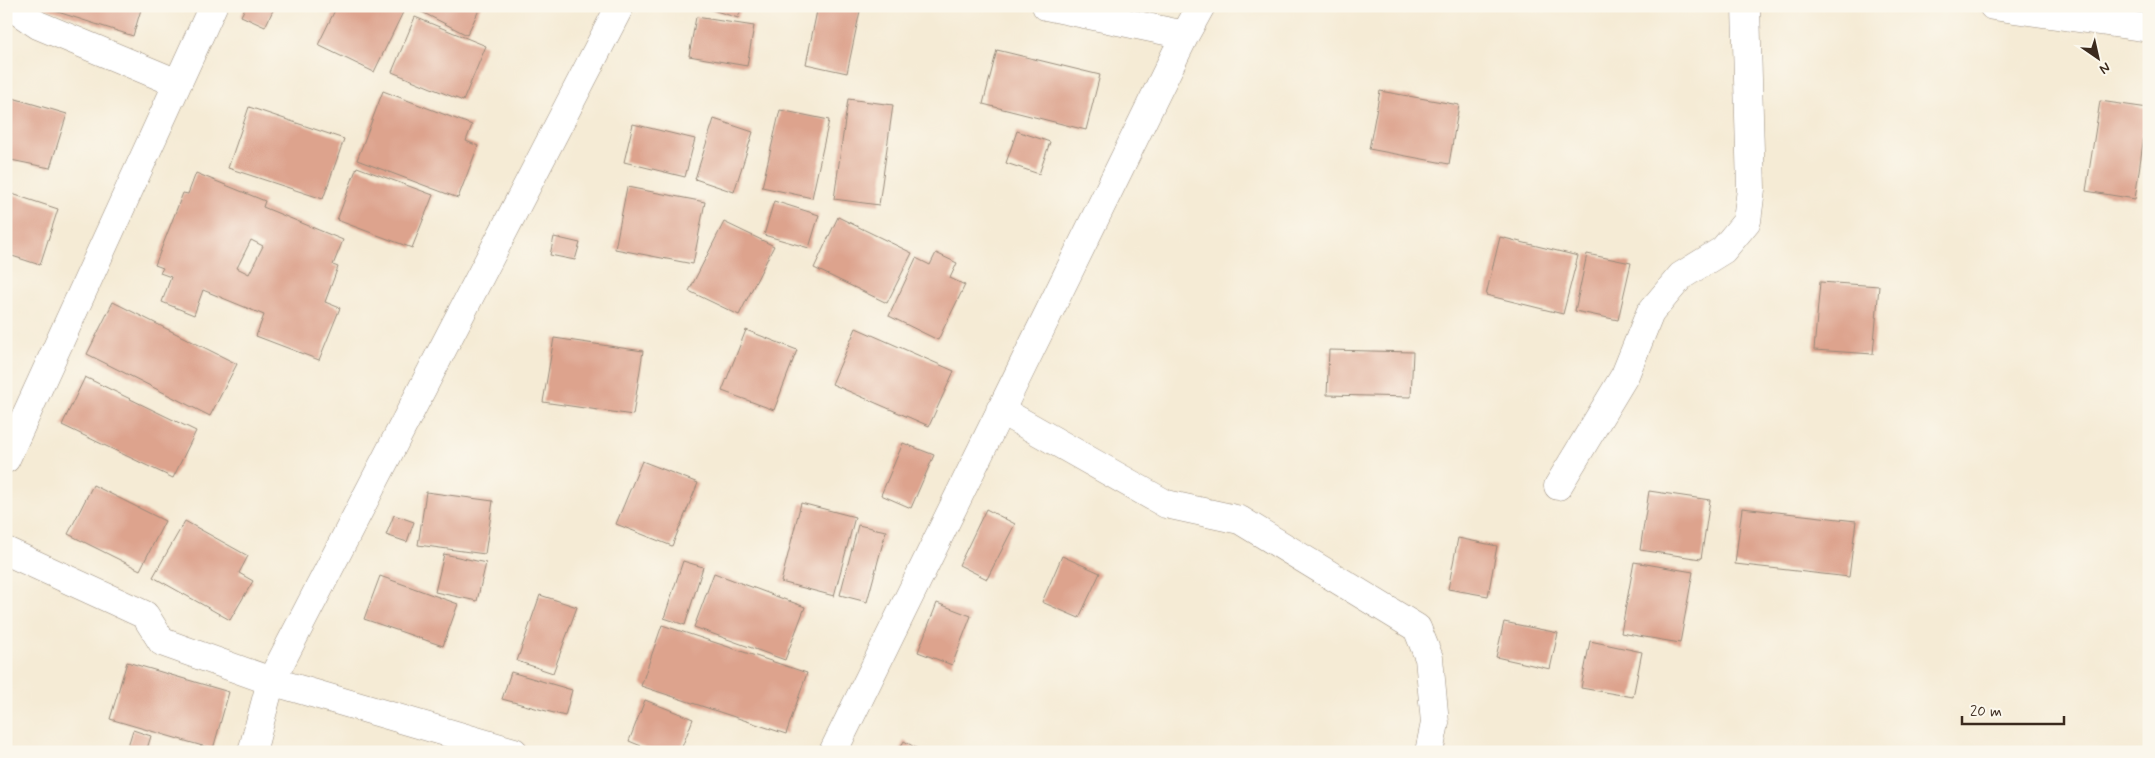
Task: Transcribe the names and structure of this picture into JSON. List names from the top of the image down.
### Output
{
  "scale_bar": "20 m",
  "north": "bottom right"
}
